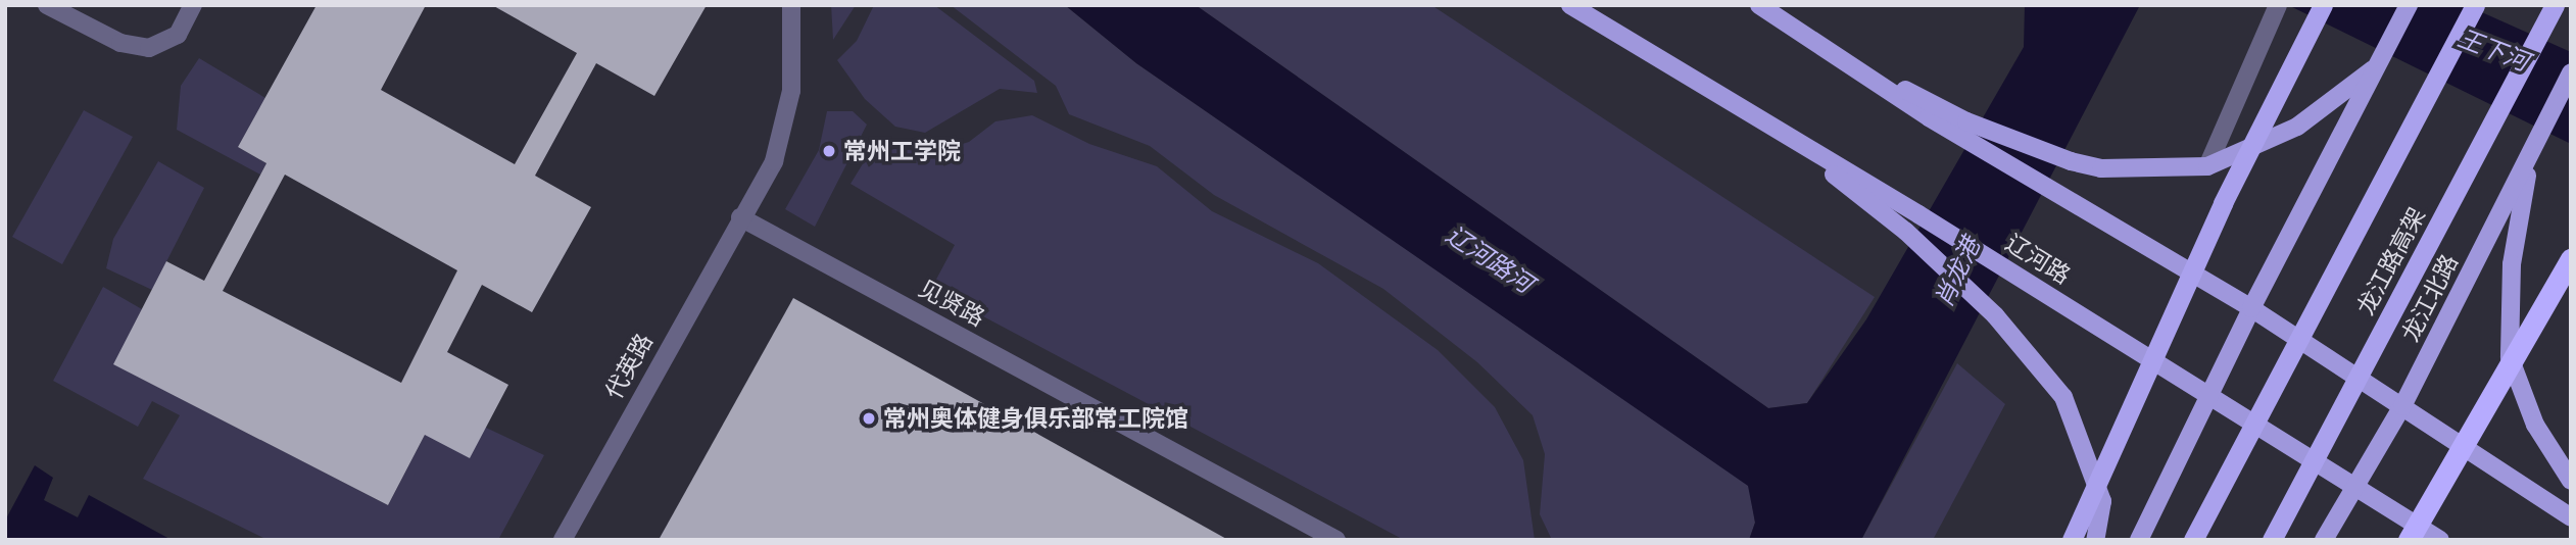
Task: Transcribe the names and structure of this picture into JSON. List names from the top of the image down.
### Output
{
  "streets": {
    "highway": ["龙江路高架"],
    "main road": ["辽河路", "龙江北路"],
    "lane": ["见贤路", "代英路"]
  },
  "crossings": [
    ["辽河路", "龙江北路"],
    ["见贤路", "代英路"]
  ],
  "water": ["王下河", "辽河路河", "肖龙港"],
  "places": ["常州工学院", "常州奥体健身俱乐部常工院馆"]
}
